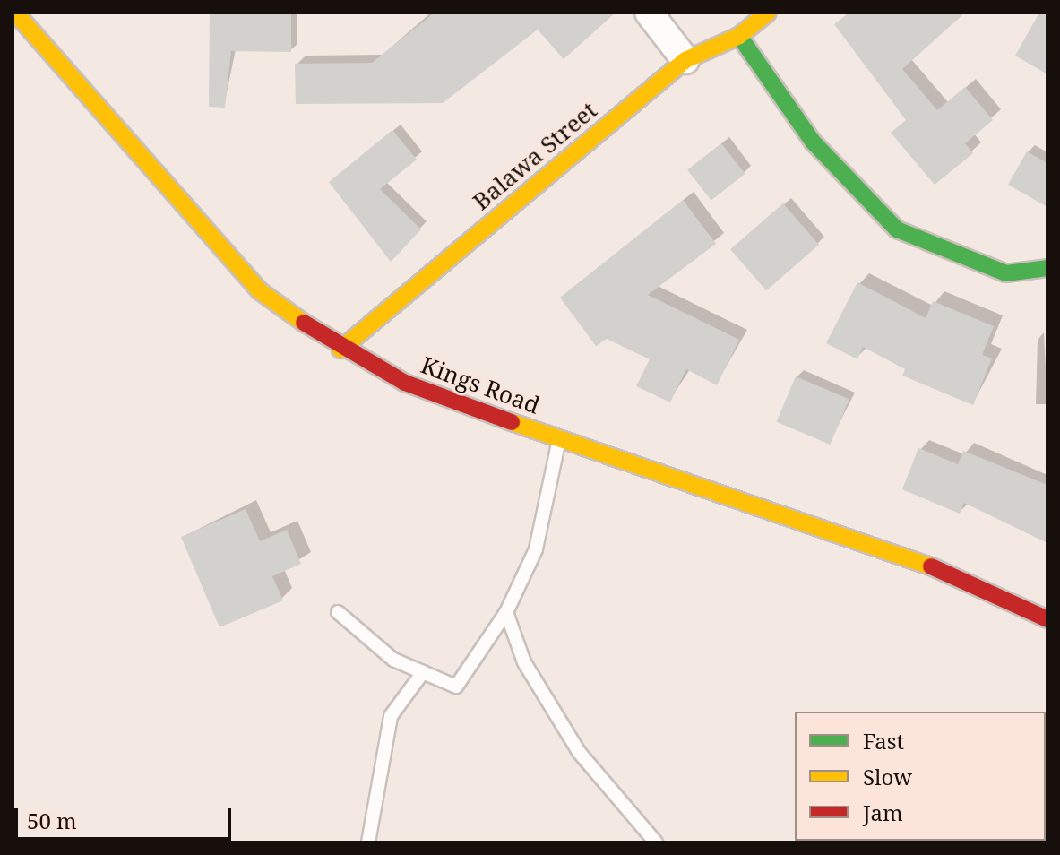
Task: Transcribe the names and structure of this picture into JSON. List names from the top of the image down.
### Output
{
  "streets": {
    "main road": ["Balawa Street", "Kings Road"]
  },
  "crossings": [
    ["Balawa Street", "Kings Road"]
  ],
  "legend": ["Fast", "Slow", "Jam"],
  "scale_bar": "50 m"
}
